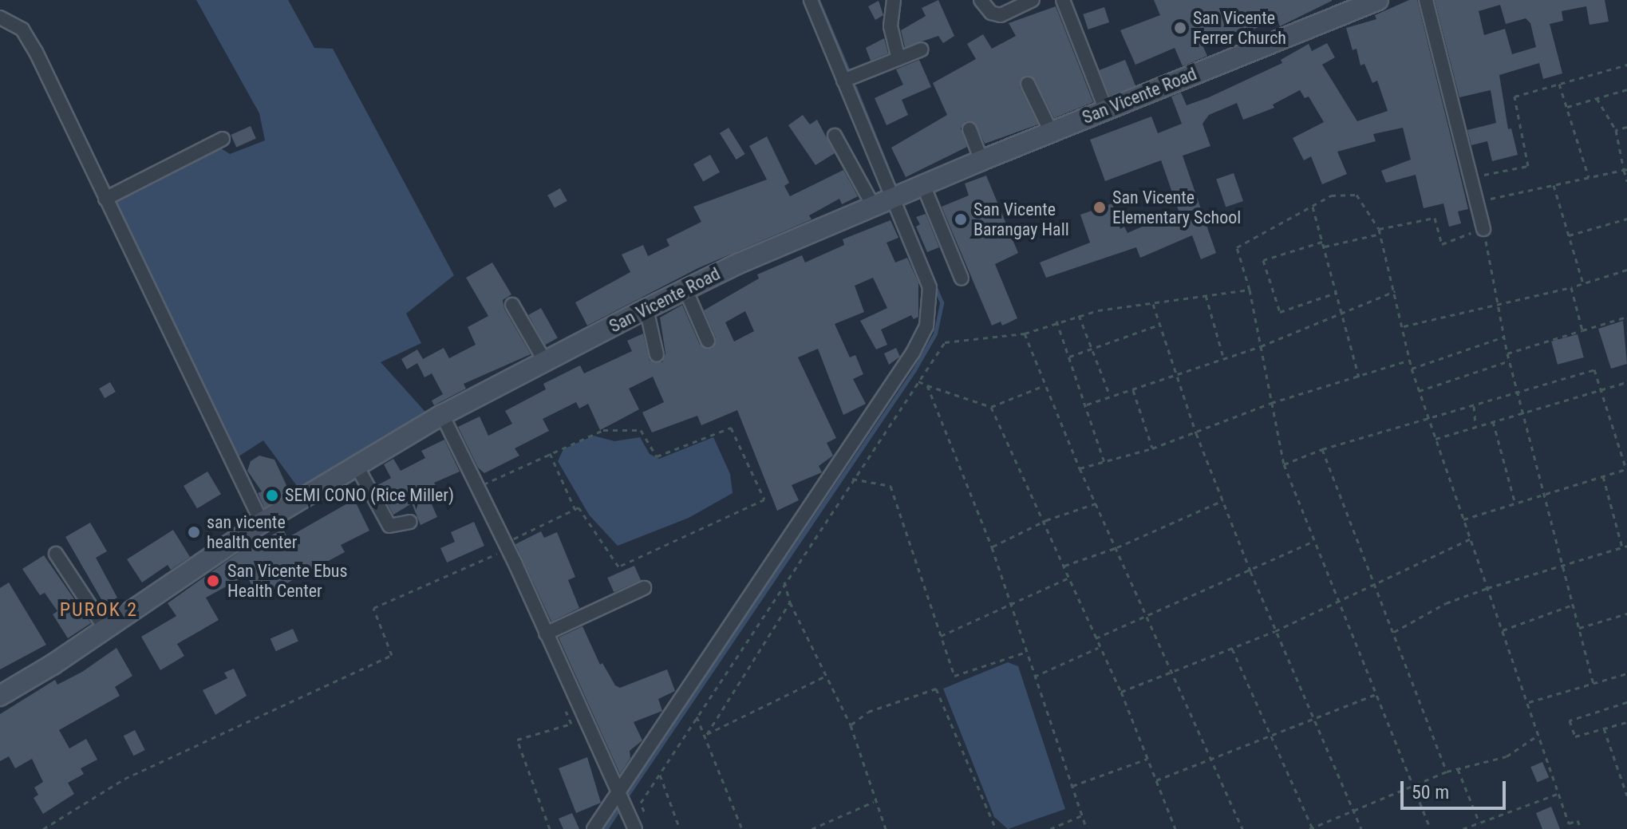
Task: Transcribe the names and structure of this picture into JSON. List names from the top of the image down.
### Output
{
  "streets": {
    "street": ["San Vicente Road"]
  },
  "districts": ["PUROK 2"],
  "places": [
    "San Vicente Ferrer Church",
    "San Vicente Elementary School",
    "San Vicente Barangay Hall",
    "SEMI CONO (Rice Miller)",
    "san vicente health center",
    "San Vicente Ebus Health Center"
  ],
  "scale_bar": "50 m"
}
